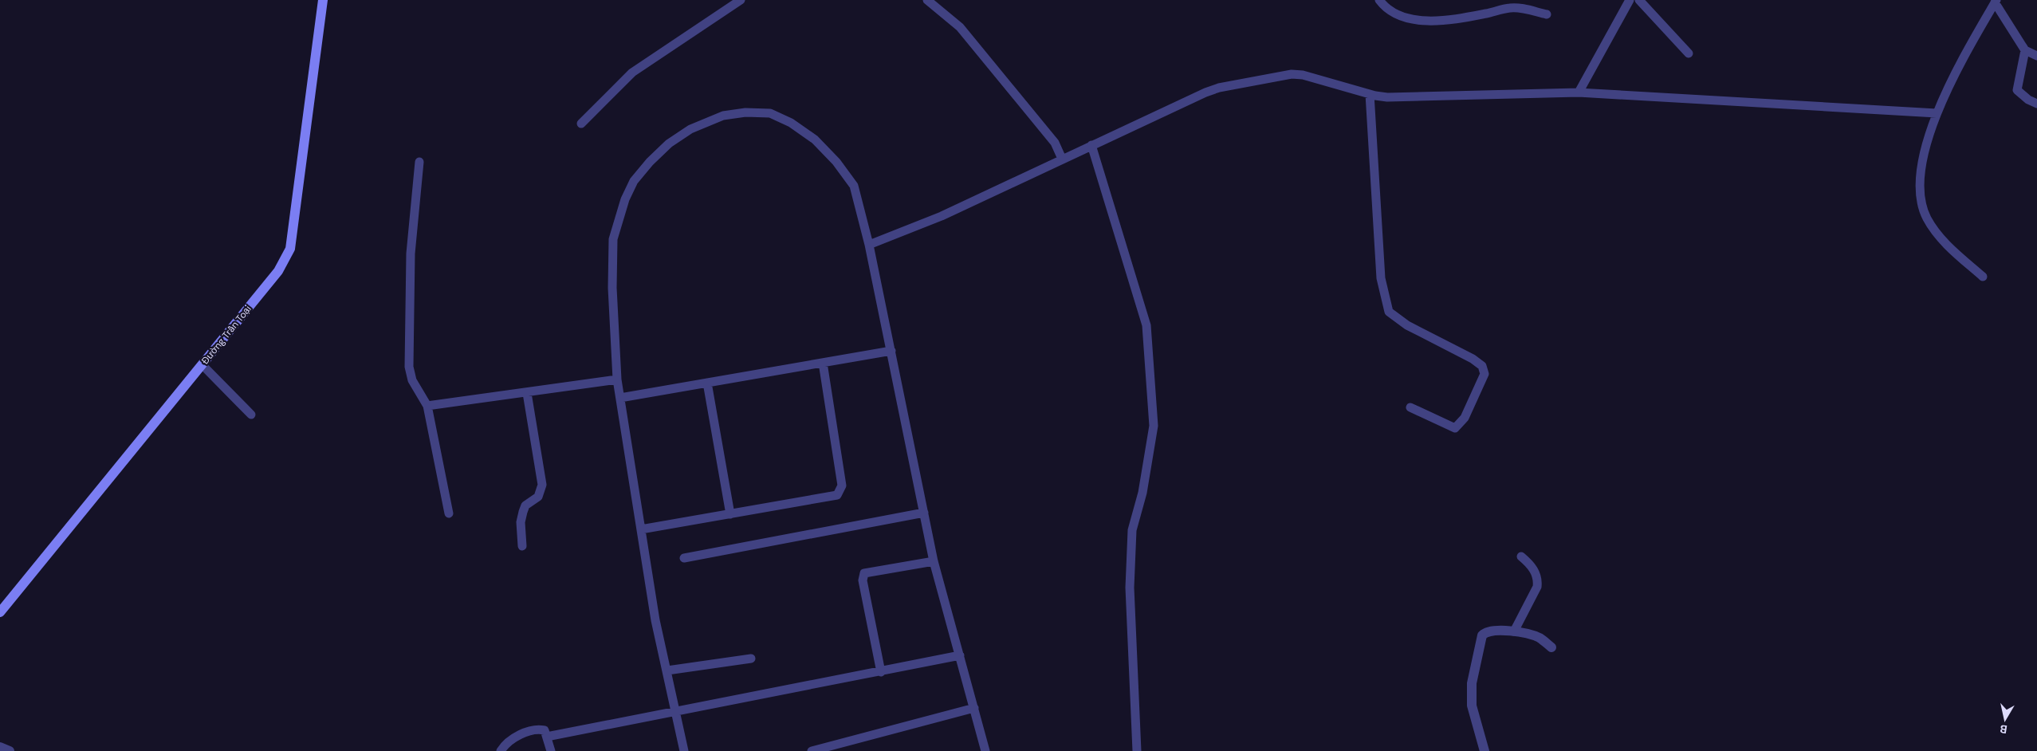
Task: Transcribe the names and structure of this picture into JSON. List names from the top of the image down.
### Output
{
  "streets": {
    "street": ["Đường Trần Toại"]
  },
  "north": "bottom"
}
